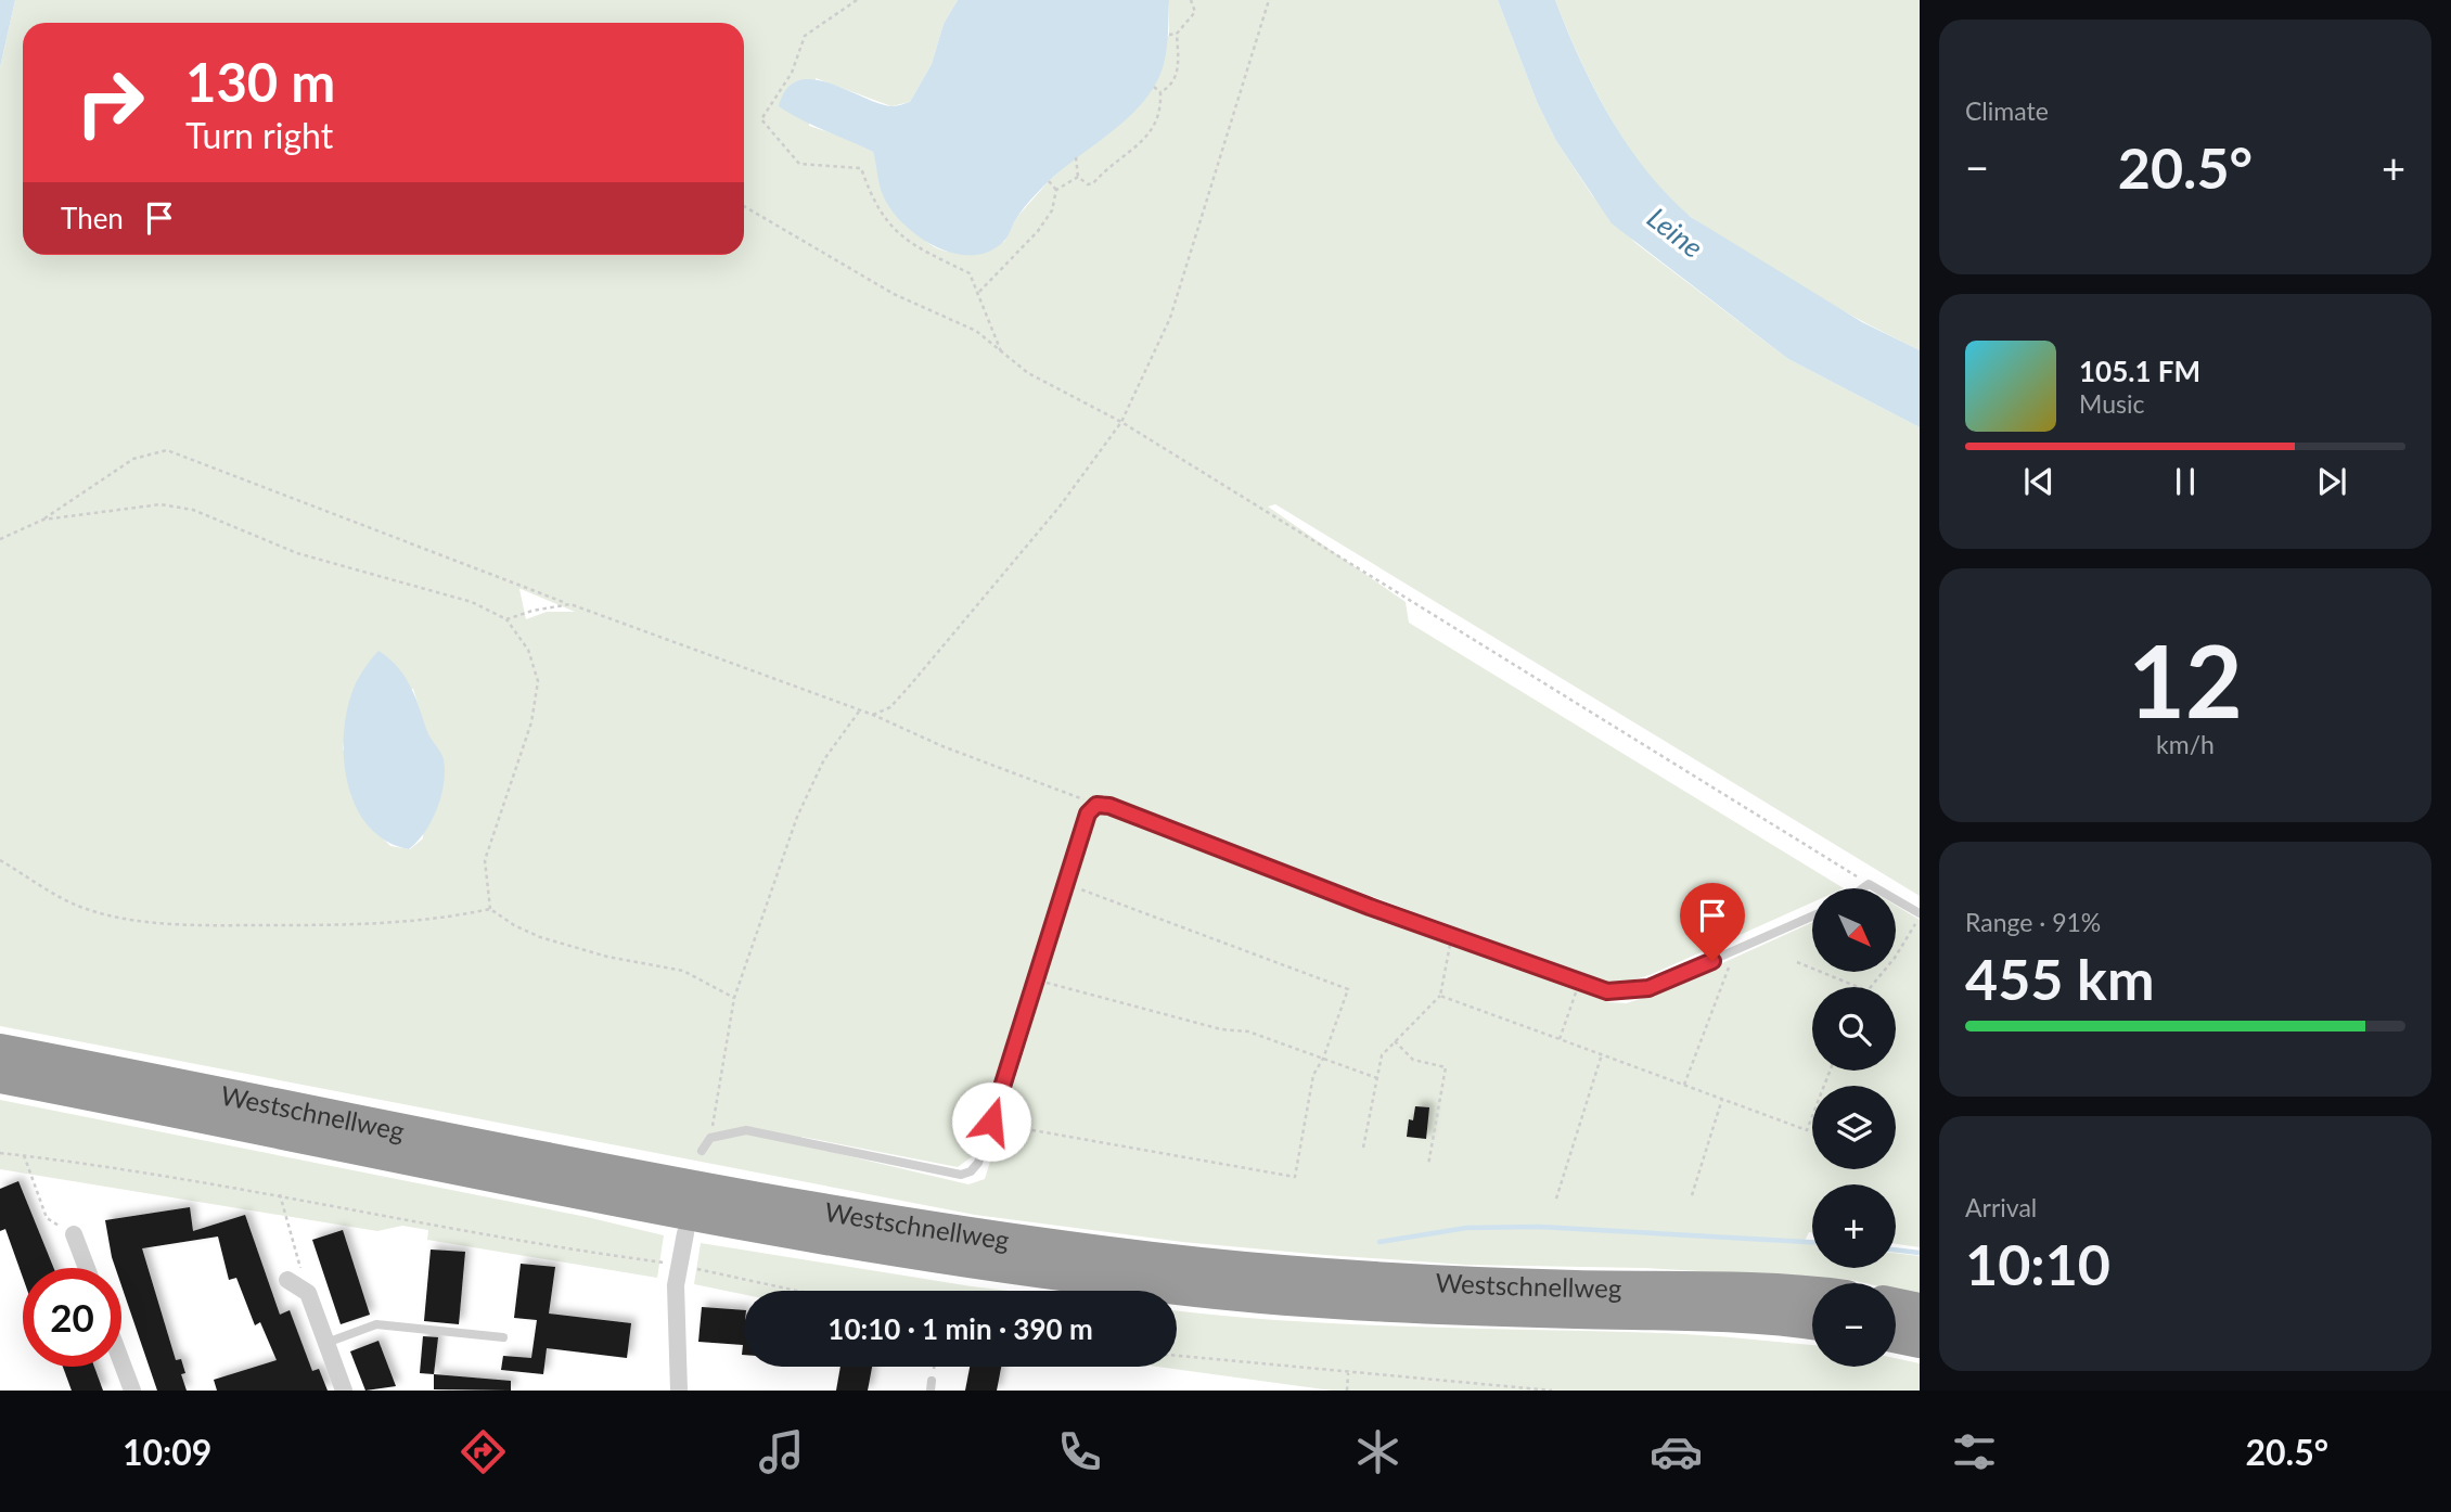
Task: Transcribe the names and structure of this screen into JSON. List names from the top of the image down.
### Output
{
  "streets": {
    "highway": ["Westschnellweg"]
  },
  "water": ["Leine"],
  "north": "bottom right",
  "page": {
    "tile": [
      "Climate",
      ["12", "km/h"],
      ["Range · 91%", "455 km"],
      ["Arrival", "10:10"]
    ],
    "turn": ["130 m", "Turn right"],
    "heat": ["−", "20.5°", "+"],
    "then": "Then",
    "song": ["105.1 FM", "Music"],
    "map_buttons": ["+", "−"],
    "limit": "20",
    "trip": "10:10 · 1 min · 390 m",
    "tabs": ["10:09", "20.5°"]
  }
}
